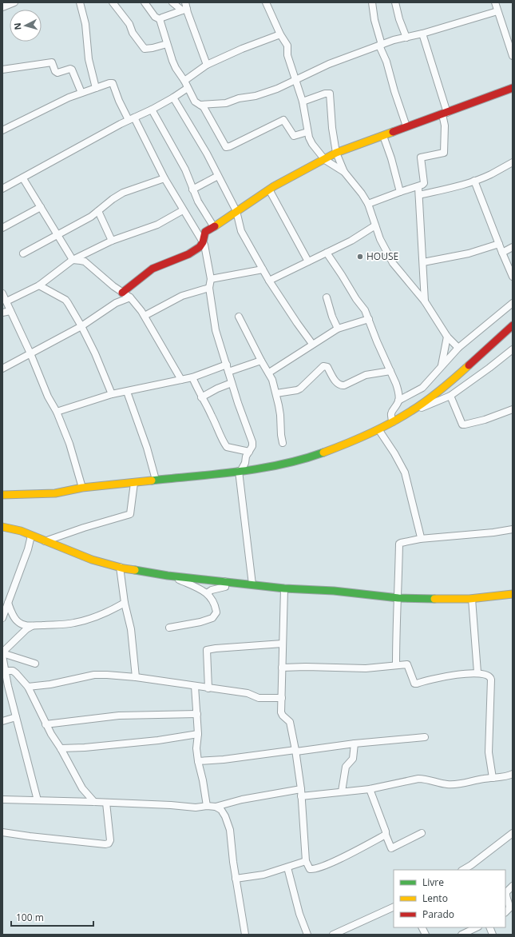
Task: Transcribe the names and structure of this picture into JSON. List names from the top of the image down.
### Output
{
  "places": ["HOUSE"],
  "legend": ["Livre", "Lento", "Parado"],
  "scale_bar": "100 m",
  "north": "left"
}
